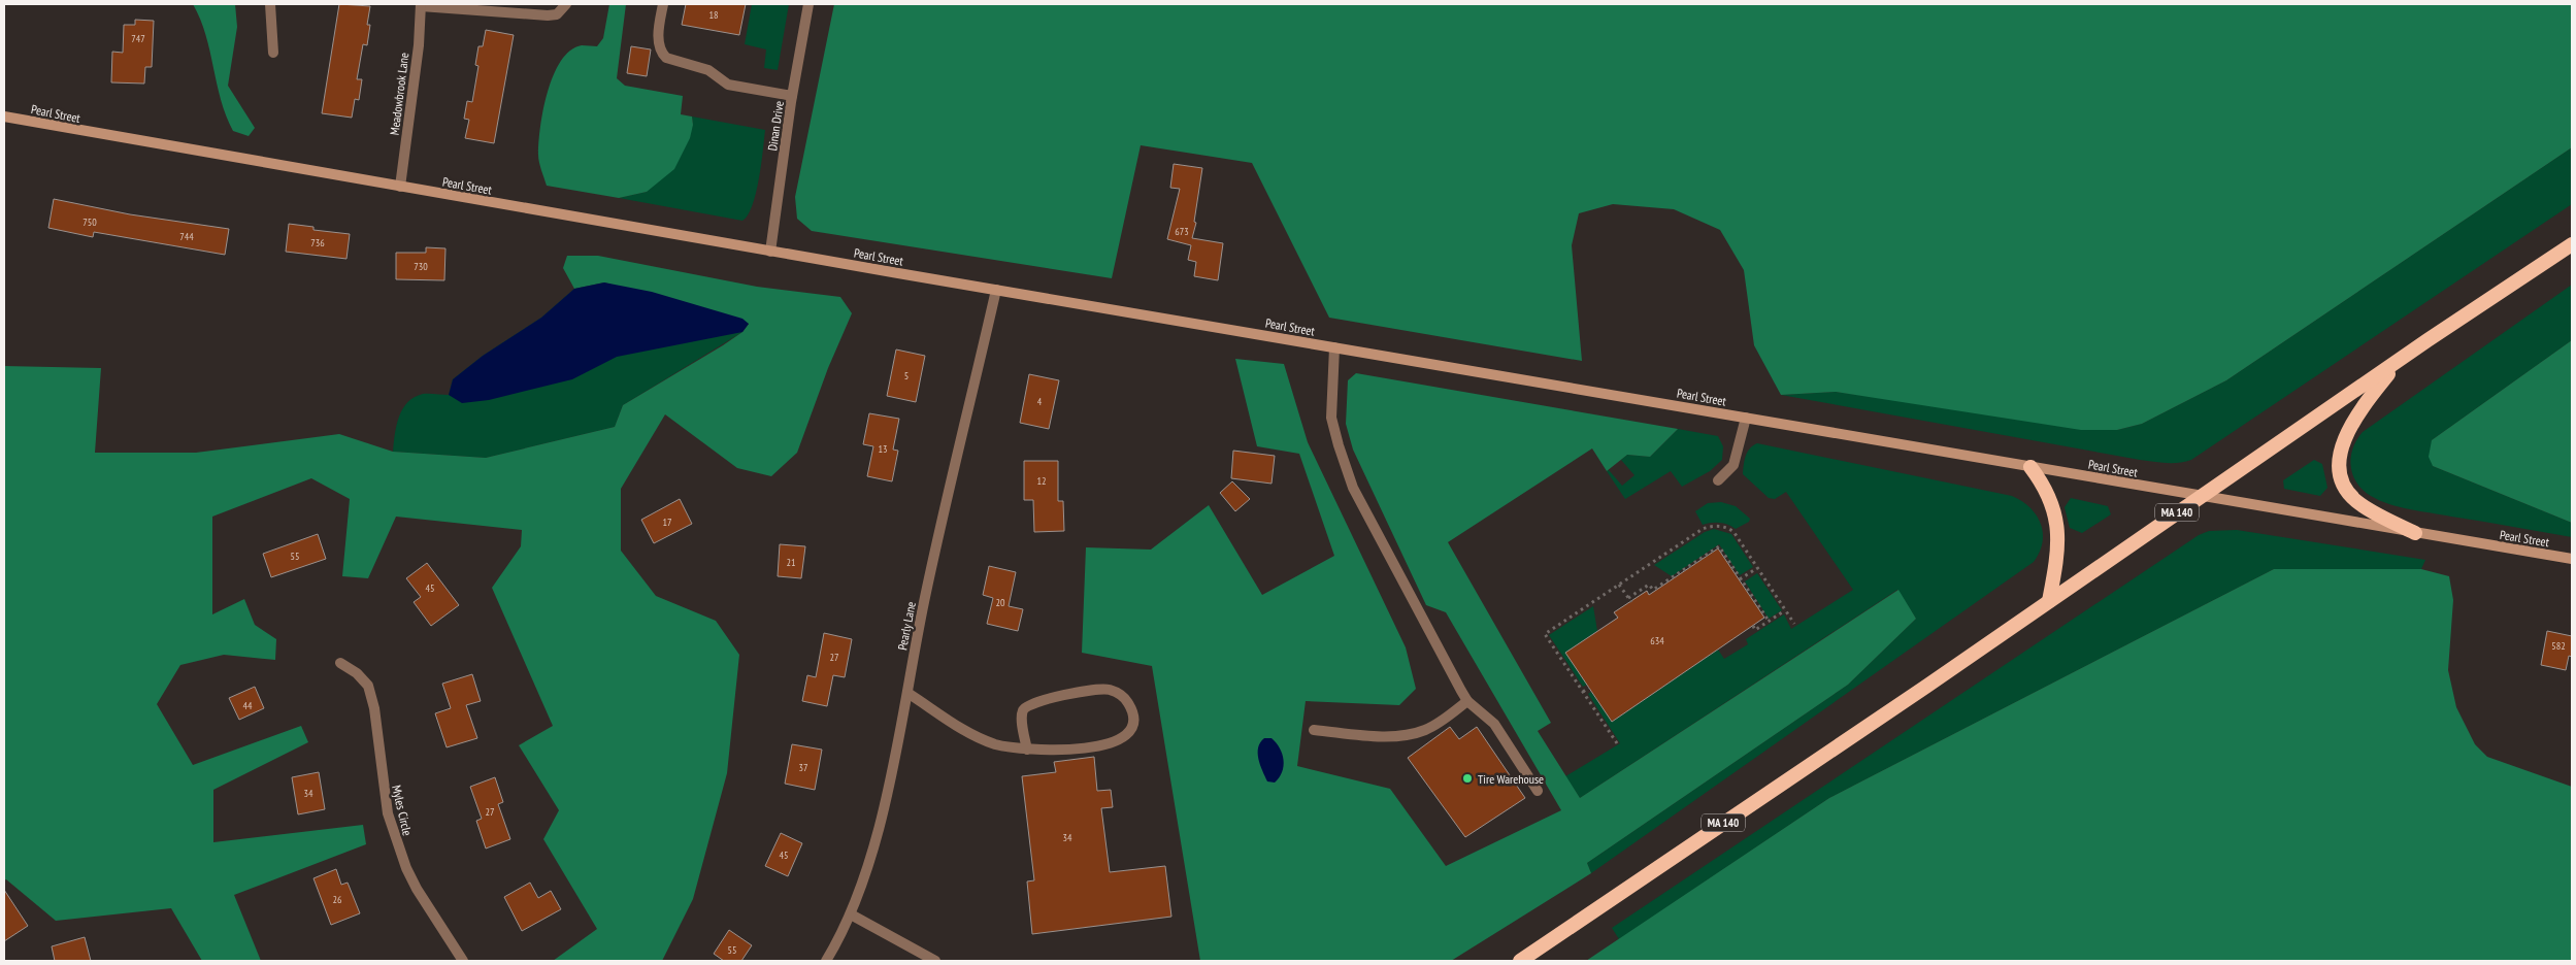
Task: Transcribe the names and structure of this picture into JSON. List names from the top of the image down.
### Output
{
  "streets": {
    "highway": ["MA 140"],
    "main road": ["Pearl Street"],
    "street": [
      "Meadowbrook Lane",
      "Dinan Drive",
      "Pearly Lane",
      "Myles Circle"
    ]
  },
  "crossings": [
    ["Meadowbrook Lane", "Pearl Street"],
    ["Pearl Street", "Dinan Drive"],
    ["Pearl Street", "MA 140"],
    ["Pearl Street", "Pearly Lane"]
  ],
  "places": ["Tire Warehouse"],
  "house_numbers": [
    "18",
    "747",
    "750",
    "673",
    "744",
    "736",
    "730",
    "5",
    "4",
    "13",
    "12",
    "17",
    "55",
    "21",
    "45",
    "20",
    "634",
    "582",
    "27",
    "44",
    "37",
    "34",
    "27",
    "34",
    "45",
    "26",
    "55"
  ]
}
